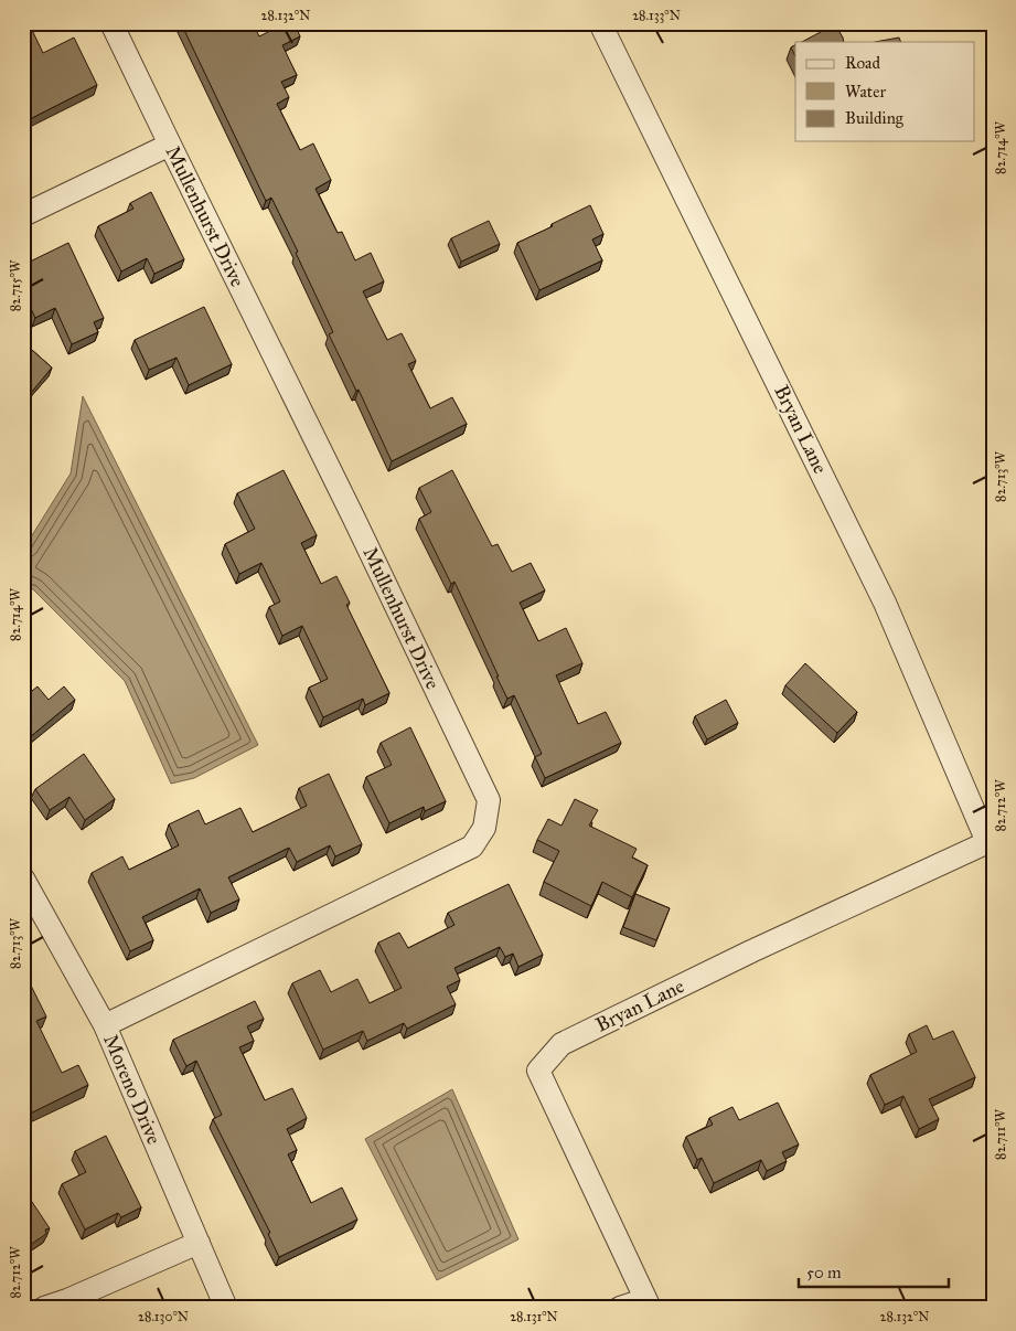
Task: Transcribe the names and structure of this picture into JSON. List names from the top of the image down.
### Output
{
  "streets": {
    "street": ["Mullenhurst Drive", "Bryan Lane", "Moreno Drive"]
  },
  "crossings": [
    ["Mullenhurst Drive", "Moreno Drive"]
  ],
  "legend": ["Road", "Water", "Building"],
  "scale_bar": "50 m",
  "coordinates": [
    "28.132°N",
    "28.133°N",
    "82.714°W",
    "82.715°W",
    "82.713°W",
    "82.712°W",
    "82.711°W",
    "28.130°N",
    "28.131°N"
  ]
}
